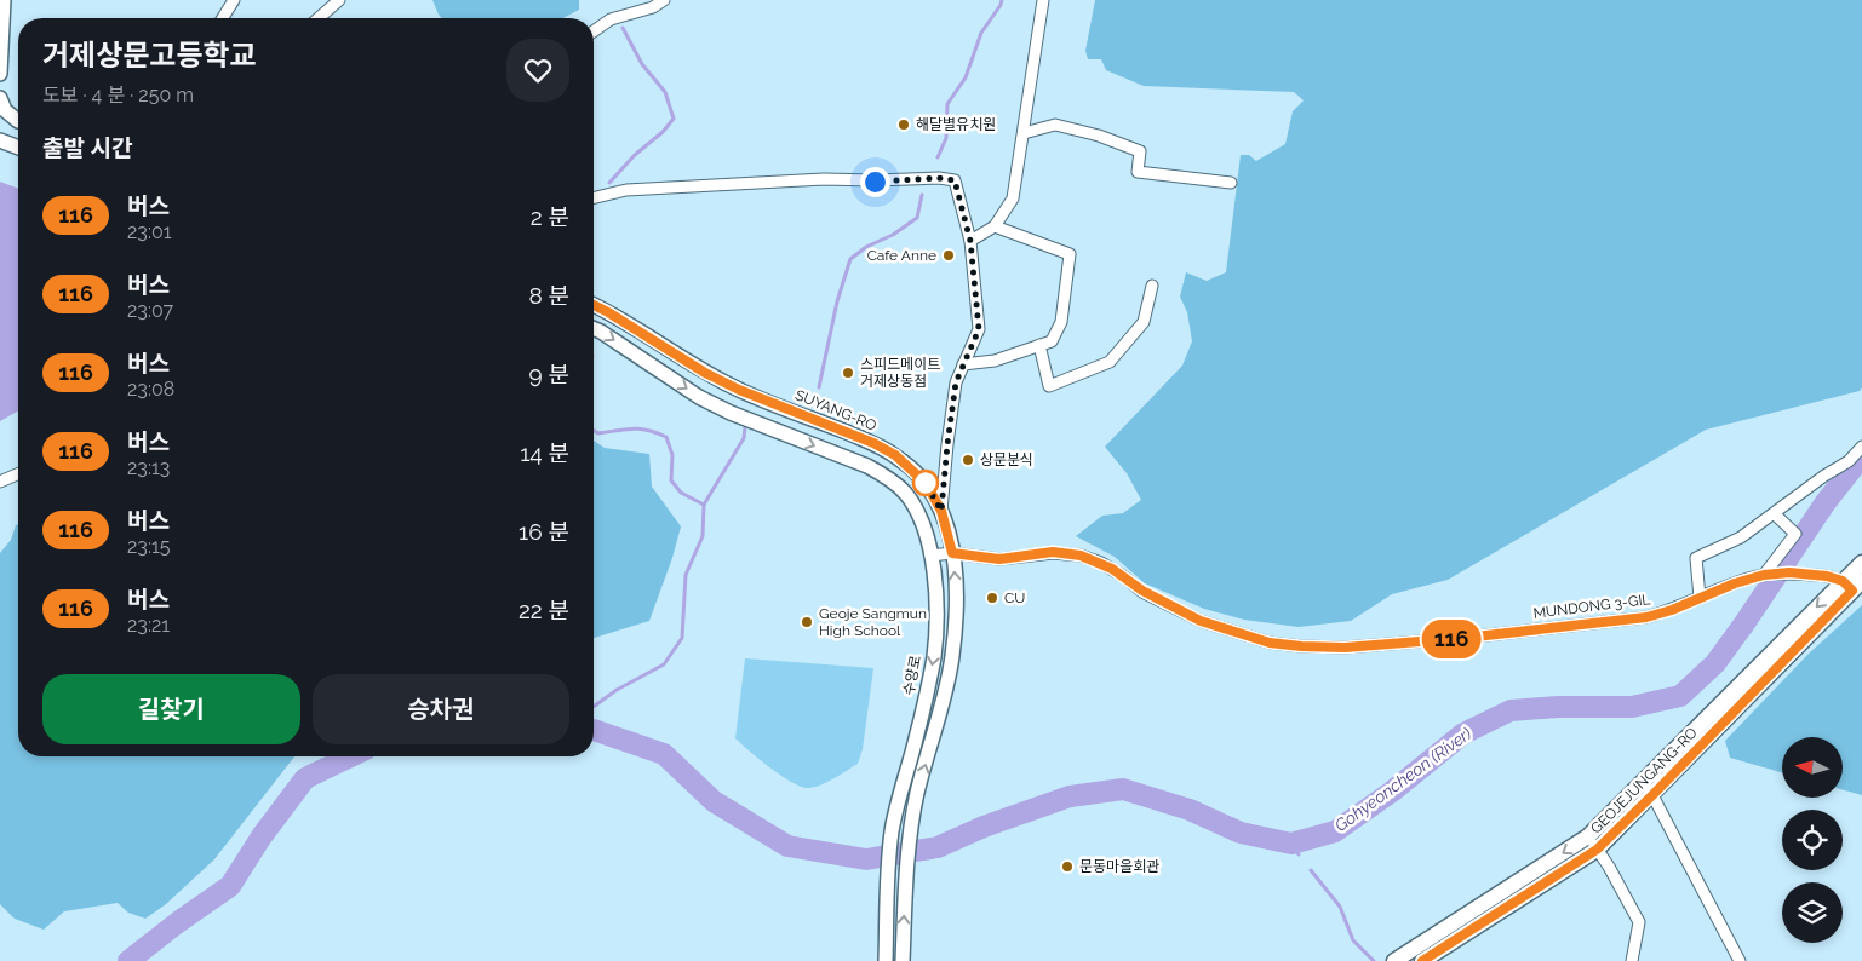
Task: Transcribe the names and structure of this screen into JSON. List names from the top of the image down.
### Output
{
  "streets": {
    "main road": ["GEOJEJUNGANG-RO"],
    "street": ["SUYANG-RO", "MUNDONG 3-GIL", "수양로"]
  },
  "crossings": [
    ["SUYANG-RO", "MUNDONG 3-GIL"],
    ["MUNDONG 3-GIL", "수양로"],
    ["MUNDONG 3-GIL", "GEOJEJUNGANG-RO"]
  ],
  "one_way": ["SUYANG-RO", "수양로"],
  "water": ["Gohyeoncheon (River)"],
  "places": [
    "해달별유치원",
    "Cafe Anne",
    "스피드메이트 거제상동점",
    "상문분식",
    "CU",
    "Geoje Sangmun High School",
    "문동마을회관"
  ],
  "lines": ["bus line 116"],
  "north": "left",
  "page": {
    "on_map": "116",
    "heading": [
      ["거제상문고등학교", "도보 · 4 분 · 250 m"],
      "출발 시간"
    ],
    "list": [
      {
        "mark": "116",
        "name": "버스",
        "note": "23:01",
        "value": "2 분"
      },
      {
        "mark": "116",
        "name": "버스",
        "note": "23:07",
        "value": "8 분"
      },
      {
        "mark": "116",
        "name": "버스",
        "note": "23:08",
        "value": "9 분"
      },
      {
        "mark": "116",
        "name": "버스",
        "note": "23:13",
        "value": "14 분"
      },
      {
        "mark": "116",
        "name": "버스",
        "note": "23:15",
        "value": "16 분"
      },
      {
        "mark": "116",
        "name": "버스",
        "note": "23:21",
        "value": "22 분"
      }
    ],
    "buttons": ["길찾기", "승차권"]
  }
}
